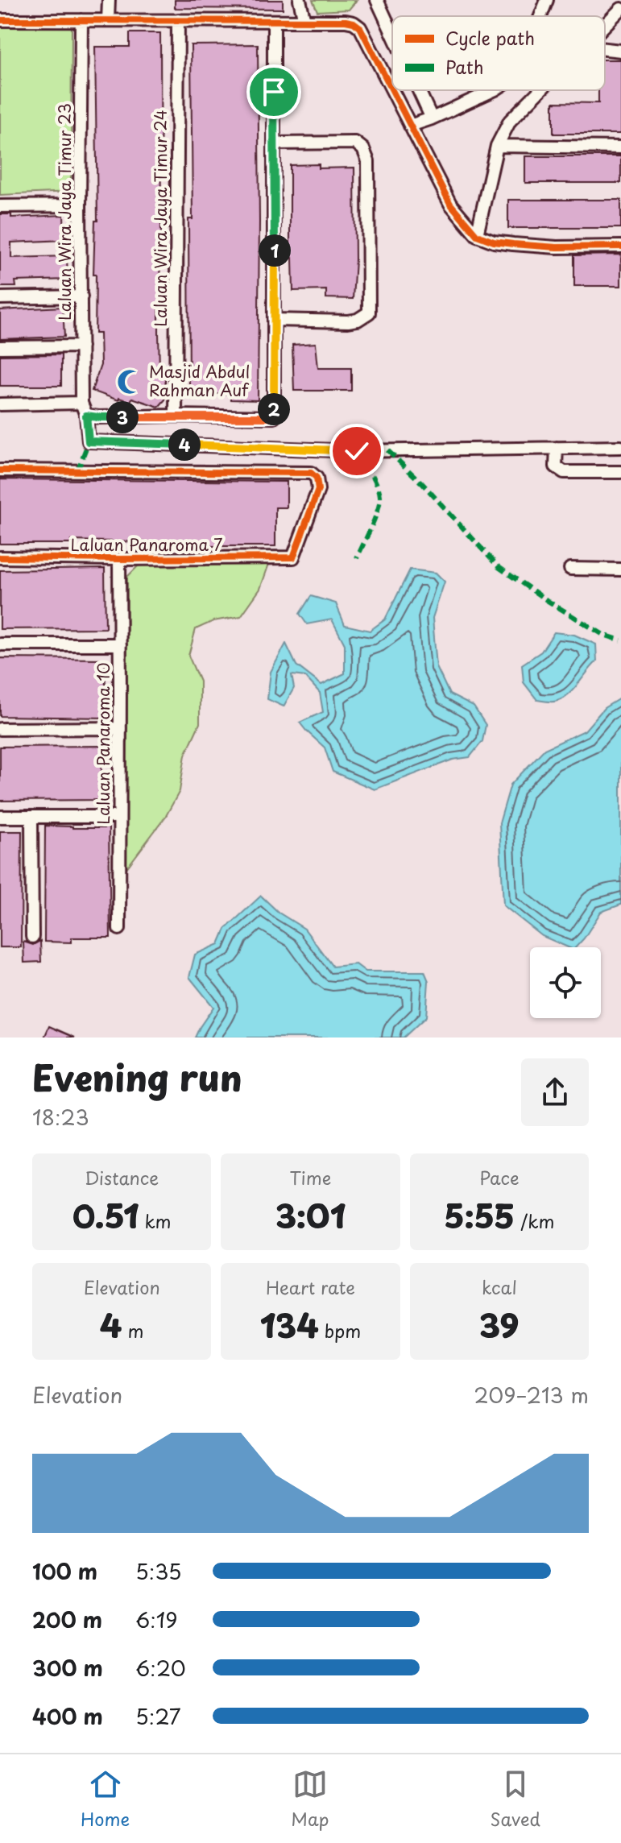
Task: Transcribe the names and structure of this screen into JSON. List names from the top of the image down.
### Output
{
  "streets": {
    "street": [
      "Laluan Wira Jaya Timur 23",
      "Laluan Wira Jaya Timur 24",
      "Laluan Panaroma 7",
      "Laluan Panaroma 10"
    ]
  },
  "crossings": [
    ["Laluan Panaroma 7", "Laluan Panaroma 10"]
  ],
  "places": {
    "mosque": ["Masjid Abdul Rahman Auf"]
  },
  "legend": ["Cycle path", "Path"],
  "page": {
    "pins": [
      "1",
      "2",
      "3",
      "4"
    ],
    "heading": ["Evening run", "18:23"],
    "stats": [
      ["Distance", "0.51 km"],
      ["Time", "3:01"],
      ["Pace", "5:55 /km"],
      ["Elevation", "4 m"],
      ["Heart rate", "134 bpm"],
      ["kcal", "39"]
    ],
    "chart": ["Elevation", "209–213 m"],
    "list": [
      {
        "name": "100 m",
        "note": "5:35"
      },
      {
        "name": "200 m",
        "note": "6:19"
      },
      {
        "name": "300 m",
        "note": "6:20"
      },
      {
        "name": "400 m",
        "note": "5:27"
      }
    ],
    "tabs": ["Home", "Map", "Saved"]
  }
}
